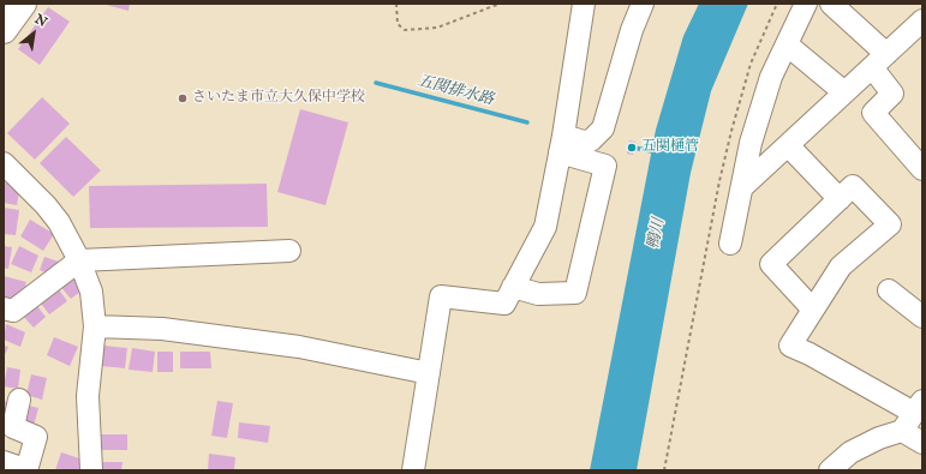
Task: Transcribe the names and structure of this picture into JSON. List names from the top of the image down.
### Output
{
  "water": ["五関排水路", "鴨川"],
  "places": ["さいたま市立大久保中学校", "五関樋管"],
  "north": "top right"
}
